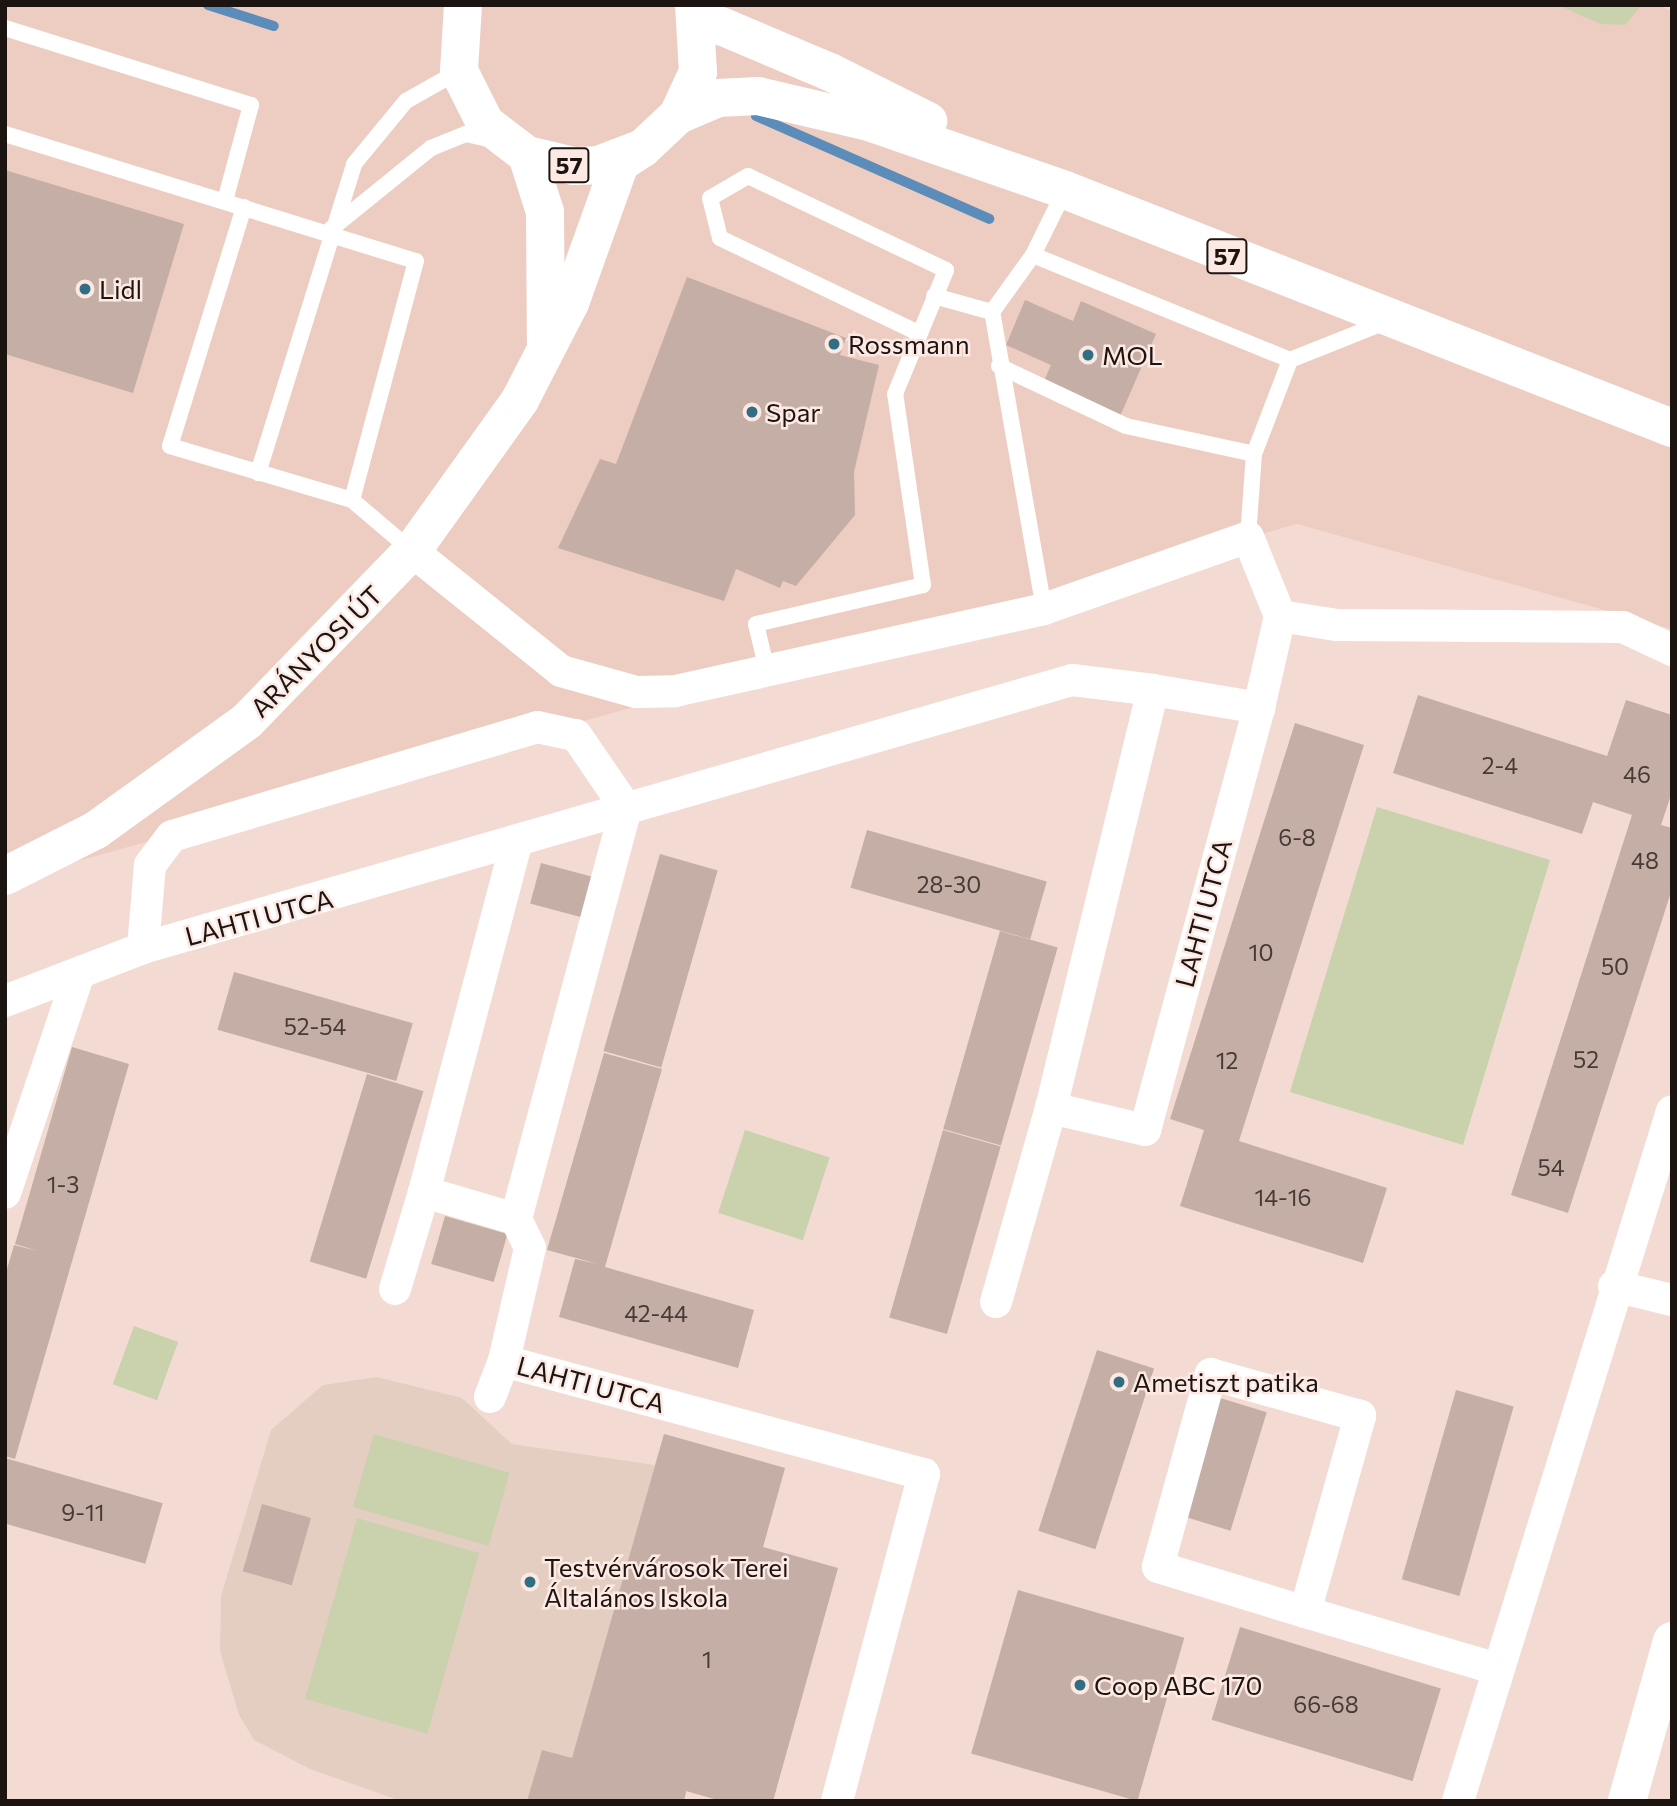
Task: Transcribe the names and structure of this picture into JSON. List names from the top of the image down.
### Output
{
  "streets": {
    "main road": ["57", "ARÁNYOSI ÚT"],
    "street": ["LAHTI UTCA"]
  },
  "crossings": [
    ["57", "ARÁNYOSI ÚT"]
  ],
  "places": [
    "Lidl",
    "Rossmann",
    "MOL",
    "Spar",
    "Ametiszt patika",
    "Testvérvárosok Terei Általános Iskola",
    "Coop ABC 170"
  ],
  "house_numbers": [
    "2-4",
    "46",
    "6-8",
    "48",
    "28-30",
    "10",
    "50",
    "52-54",
    "52",
    "12",
    "54",
    "1-3",
    "14-16",
    "42-44",
    "9-11",
    "1",
    "66-68"
  ]
}
